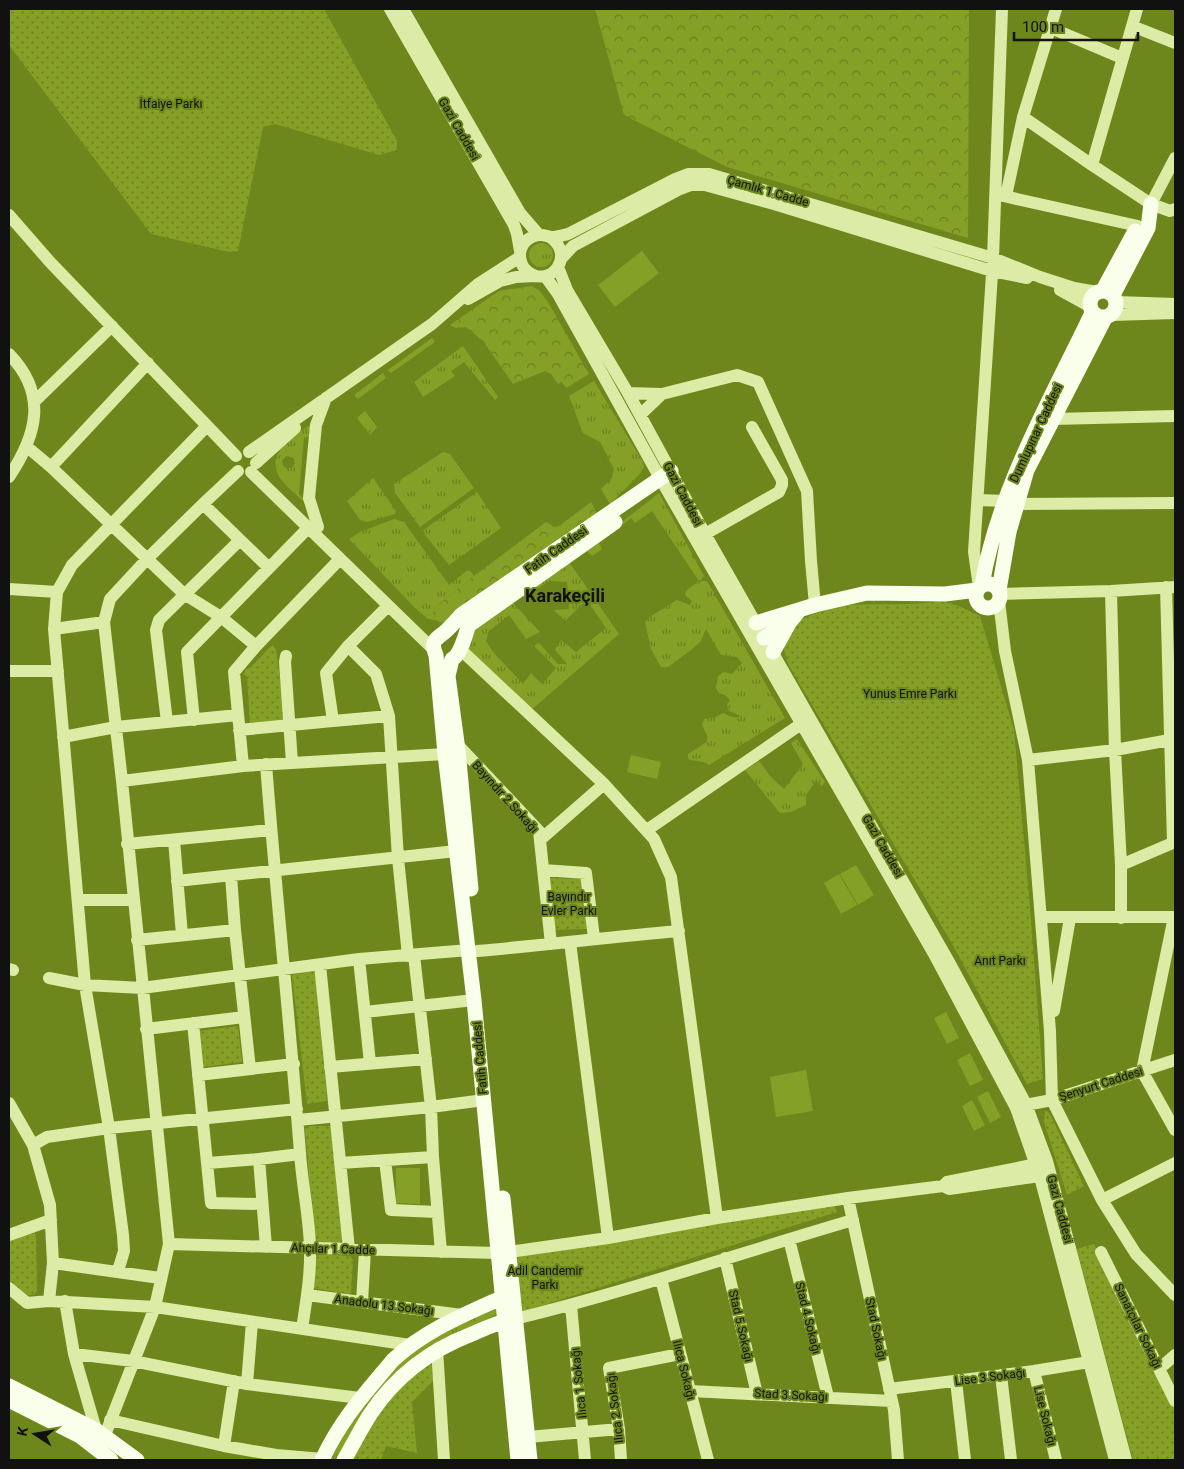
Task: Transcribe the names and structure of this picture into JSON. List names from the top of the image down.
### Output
{
  "streets": {
    "main road": ["Dumlupınar Caddesi", "Fatih Caddesi"],
    "street": [
      "Gazi Caddesi",
      "Çamlık 1.Cadde",
      "Bayındır 2.Sokağı",
      "Şenyurt Caddesi",
      "Ahçılar 1.Cadde",
      "Anadolu 13.Sokağı",
      "Stad 4.Sokağı",
      "Stad 5.Sokağı",
      "Sanatçılar Sokağı",
      "Stad Sokağı",
      "Ilıca Sokağı",
      "Lise 3.Sokağı",
      "Ilıca 1.Sokağı",
      "Stad 3.Sokağı",
      "Ilıca 2.Sokağı",
      "Lise Sokağı"
    ]
  },
  "crossings": [
    ["Gazi Caddesi", "Çamlık 1.Cadde"],
    ["Gazi Caddesi", "Fatih Caddesi"],
    ["Gazi Caddesi", "Şenyurt Caddesi"],
    ["Gazi Caddesi", "Ahçılar 1.Cadde"],
    ["Gazi Caddesi", "Lise 3.Sokağı"],
    ["Çamlık 1.Cadde", "Dumlupınar Caddesi"],
    ["Fatih Caddesi", "Bayındır 2.Sokağı"],
    ["Fatih Caddesi", "Ahçılar 1.Cadde"],
    ["Ahçılar 1.Cadde", "Stad Sokağı"],
    ["Stad 4.Sokağı", "Stad 3.Sokağı"],
    ["Stad 5.Sokağı", "Stad 3.Sokağı"],
    ["Stad Sokağı", "Lise 3.Sokağı"],
    ["Stad Sokağı", "Stad 3.Sokağı"],
    ["Ilıca Sokağı", "Stad 3.Sokağı"],
    ["Ilıca Sokağı", "Ilıca 2.Sokağı"],
    ["Lise 3.Sokağı", "Stad 3.Sokağı"],
    ["Lise 3.Sokağı", "Lise Sokağı"]
  ],
  "districts": ["Karakeçili"],
  "parks": [
    "İtfaiye Parkı",
    "Yunus Emre Parkı",
    "Bayındır Evler Parkı",
    "Anıt Parkı",
    "Adil Candemir Parkı"
  ],
  "scale_bar": "100 m",
  "north": "left"
}
